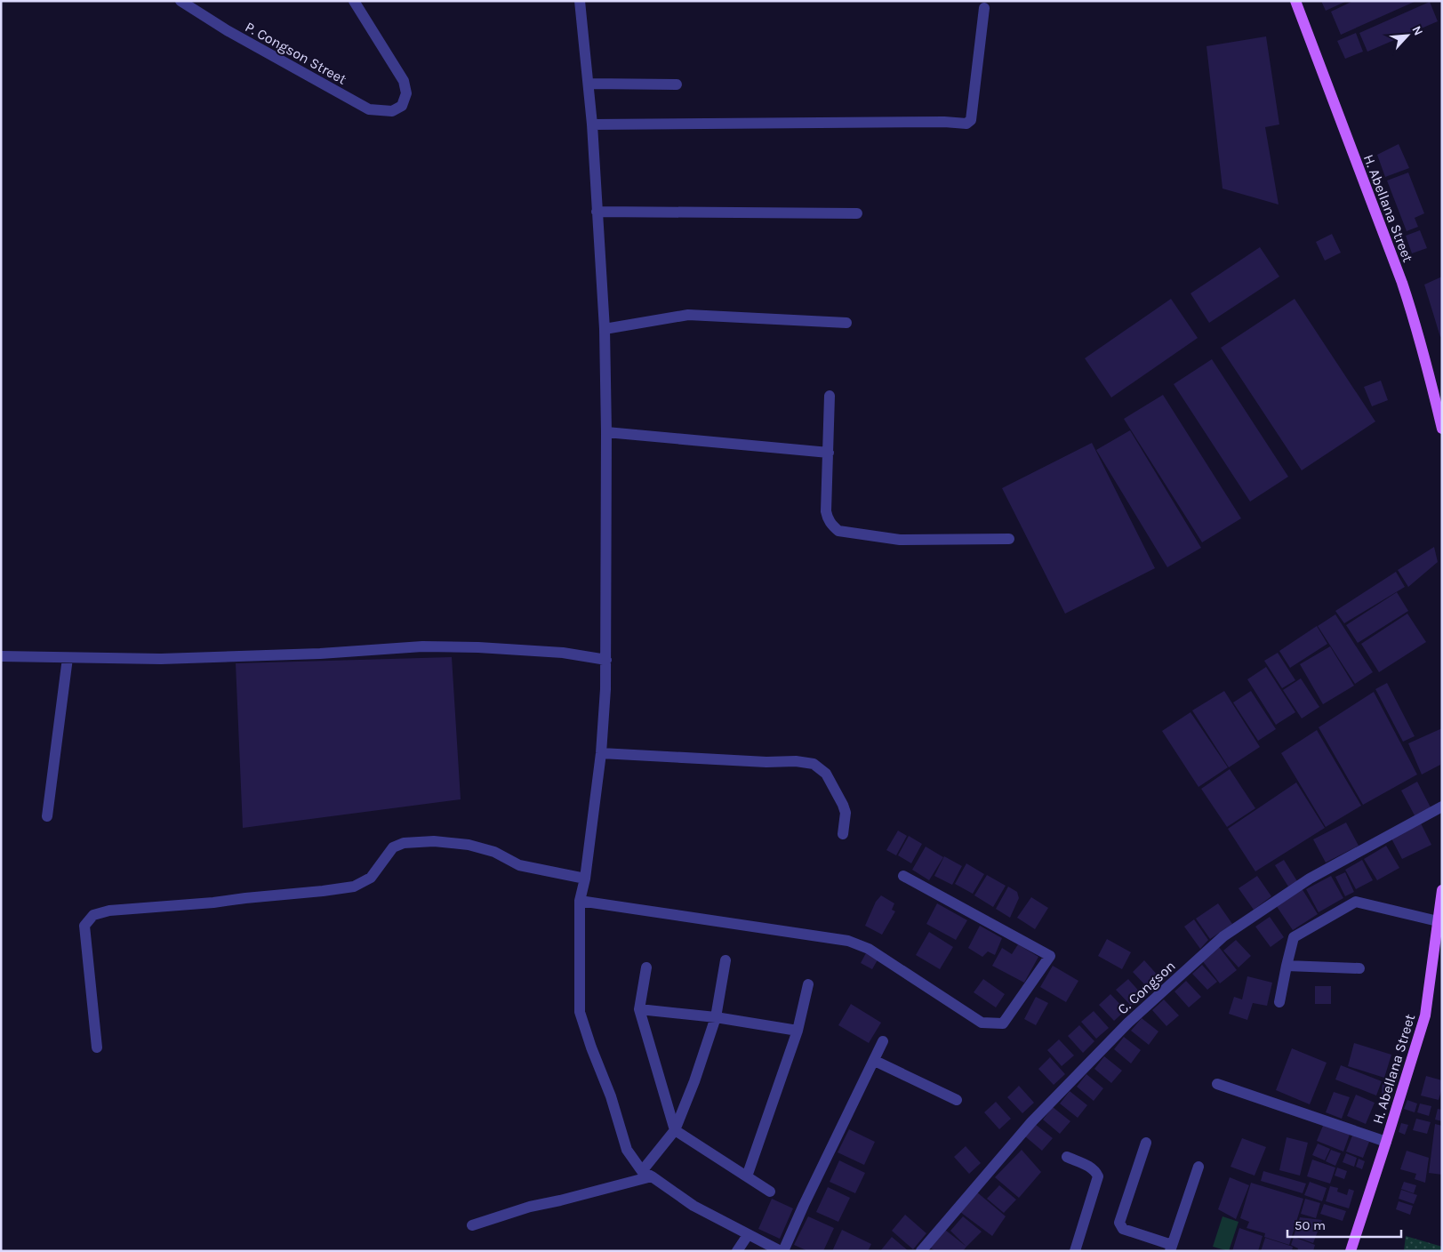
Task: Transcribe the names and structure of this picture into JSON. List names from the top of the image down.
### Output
{
  "streets": {
    "main road": ["H. Abellana Street"],
    "street": ["P. Congson Street", "C. Congson"]
  },
  "scale_bar": "50 m",
  "north": "top right"
}
